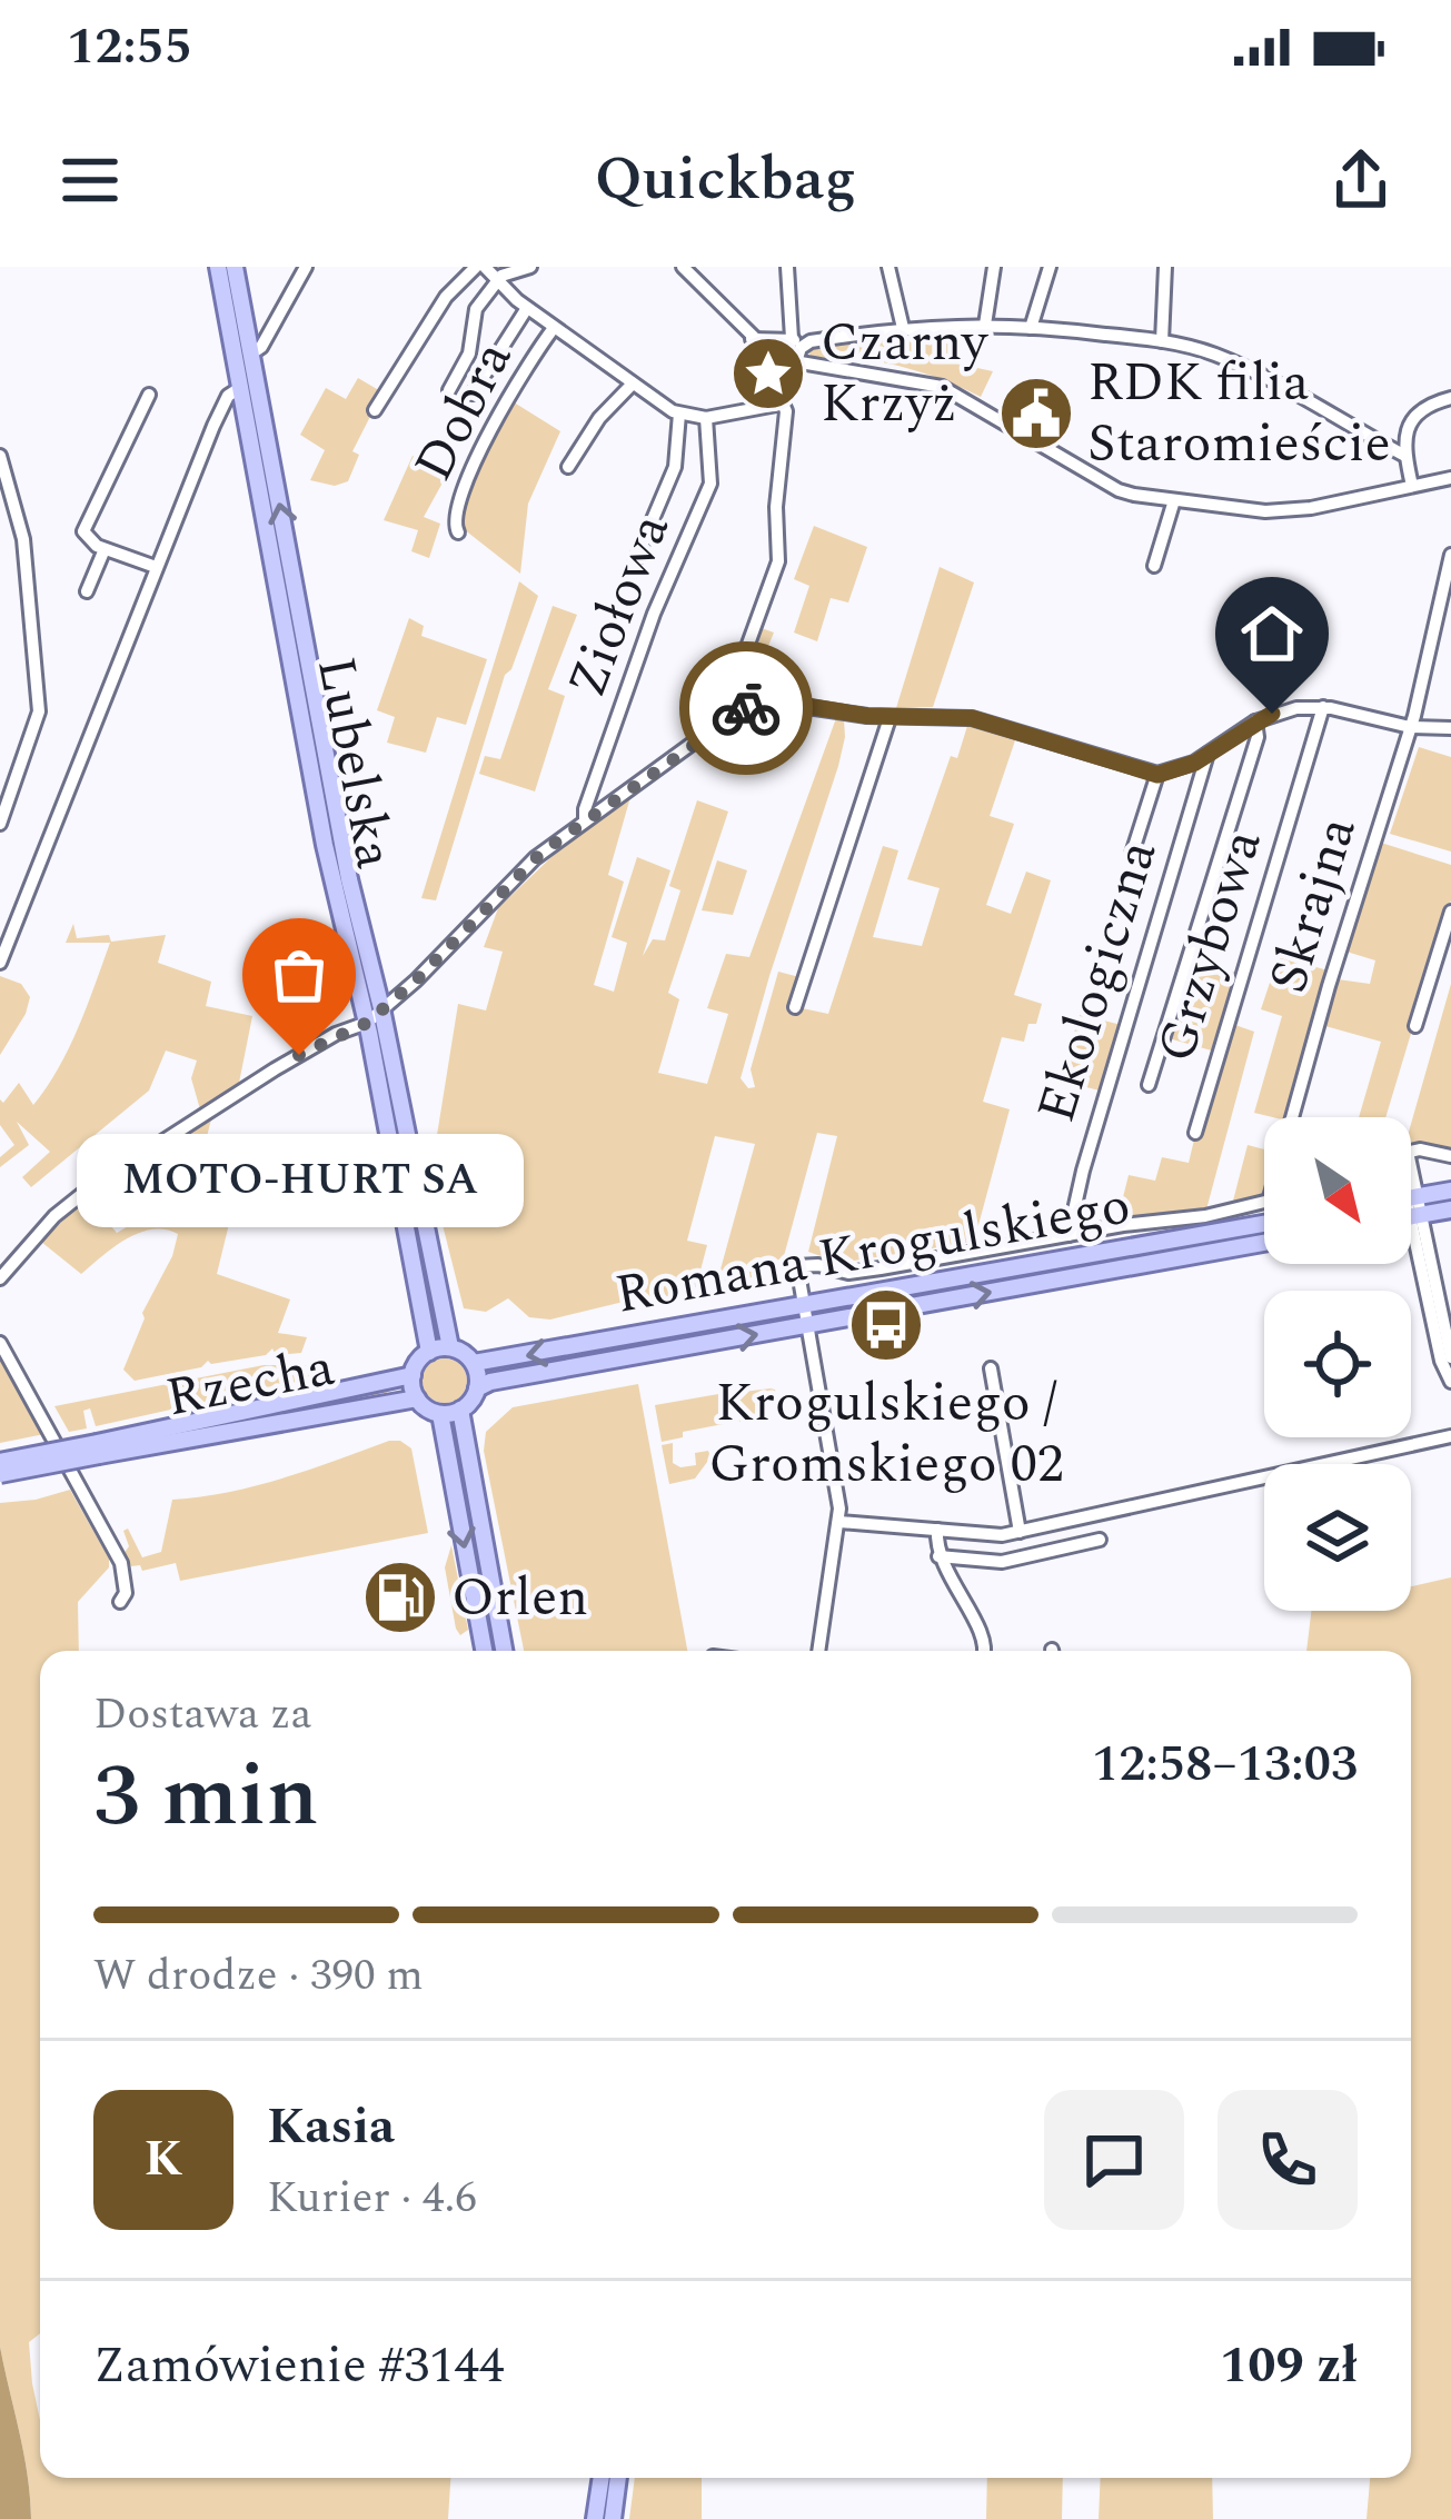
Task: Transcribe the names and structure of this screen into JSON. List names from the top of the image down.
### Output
{
  "streets": {
    "main road": ["Lubelska", "Romana Krogulskiego", "Rzecha"],
    "street": [
      "Dobra",
      "Ziołowa",
      "Skrajna",
      "Grzybowa",
      "Ekologiczna"
    ]
  },
  "crossings": [
    ["Lubelska", "Romana Krogulskiego"],
    ["Lubelska", "Rzecha"],
    ["Romana Krogulskiego", "Rzecha"]
  ],
  "places": {
    "place": ["Czarny Krzyż"],
    "public building": ["RDK filia Staromieście"],
    "other": ["MOTO-HURT SA"],
    "bus stop": ["Krogulskiego / Gromskiego 02"],
    "fuel station": ["Orlen"]
  },
  "north": "bottom right",
  "page": {
    "status": "12:55",
    "header": "Quickbag",
    "bubble": "MOTO-HURT SA",
    "heading": ["3 min", "Dostawa za", "12:58–13:03"],
    "panel": [
      "Kasia",
      "Kurier · 4.6",
      "Zamówienie #3144",
      "109 zł"
    ],
    "bar": "W drodze · 390 m",
    "round": "K"
  }
}
